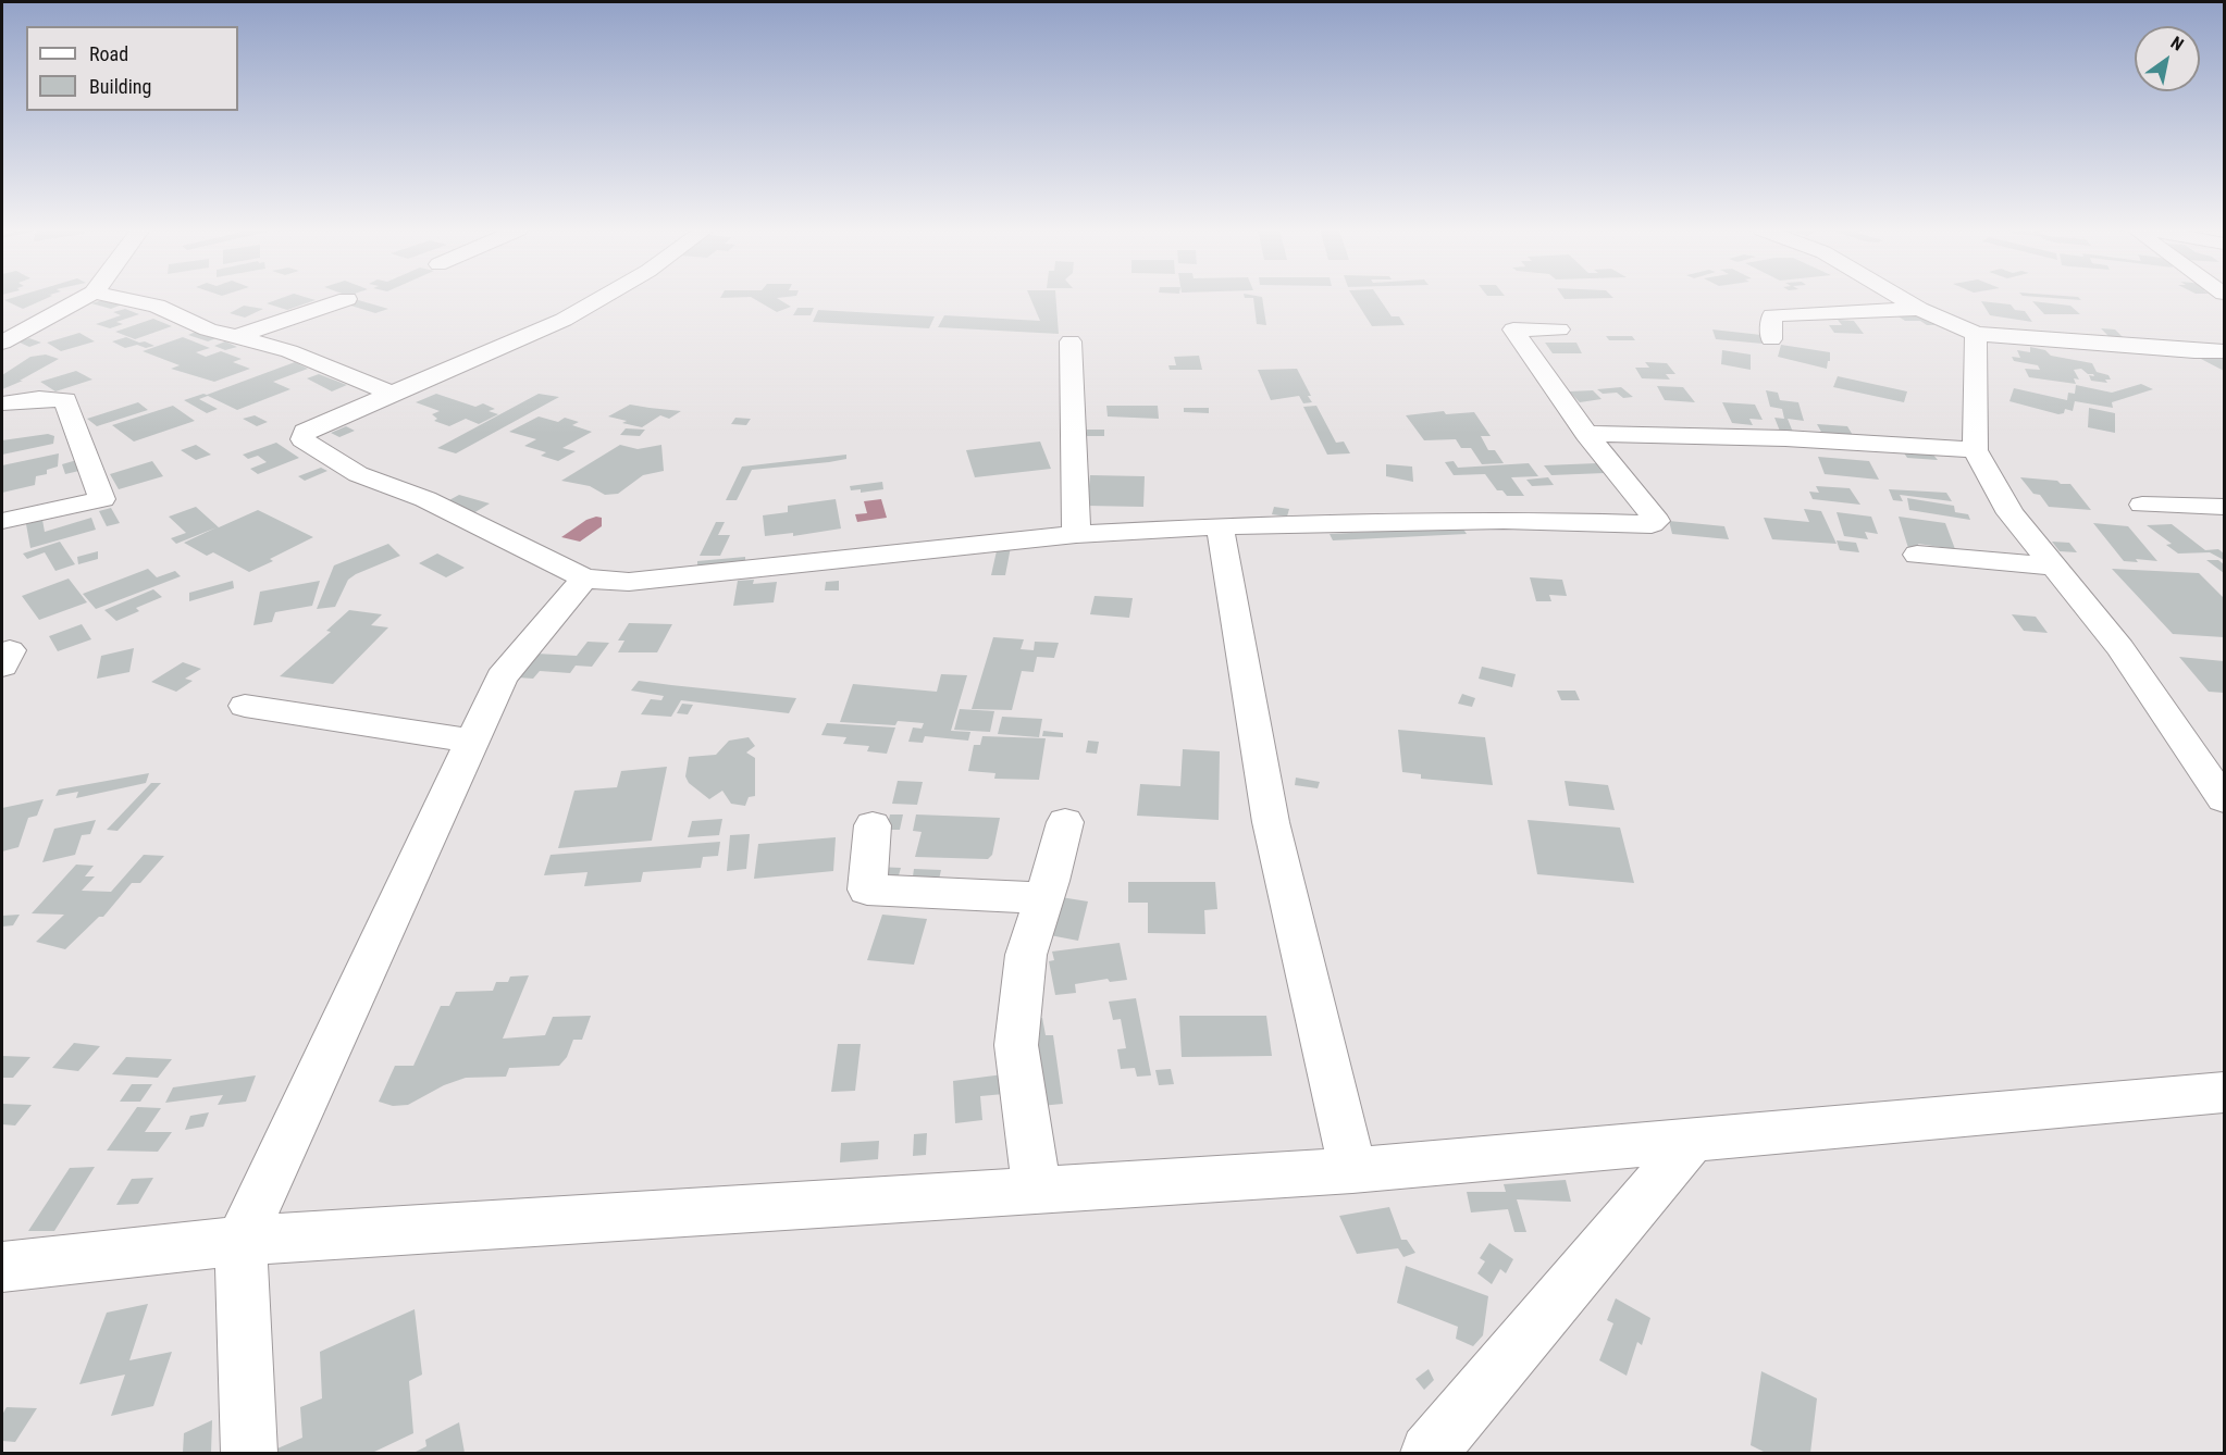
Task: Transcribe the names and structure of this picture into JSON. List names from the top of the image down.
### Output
{
  "legend": ["Road", "Building"],
  "north": "top right"
}
